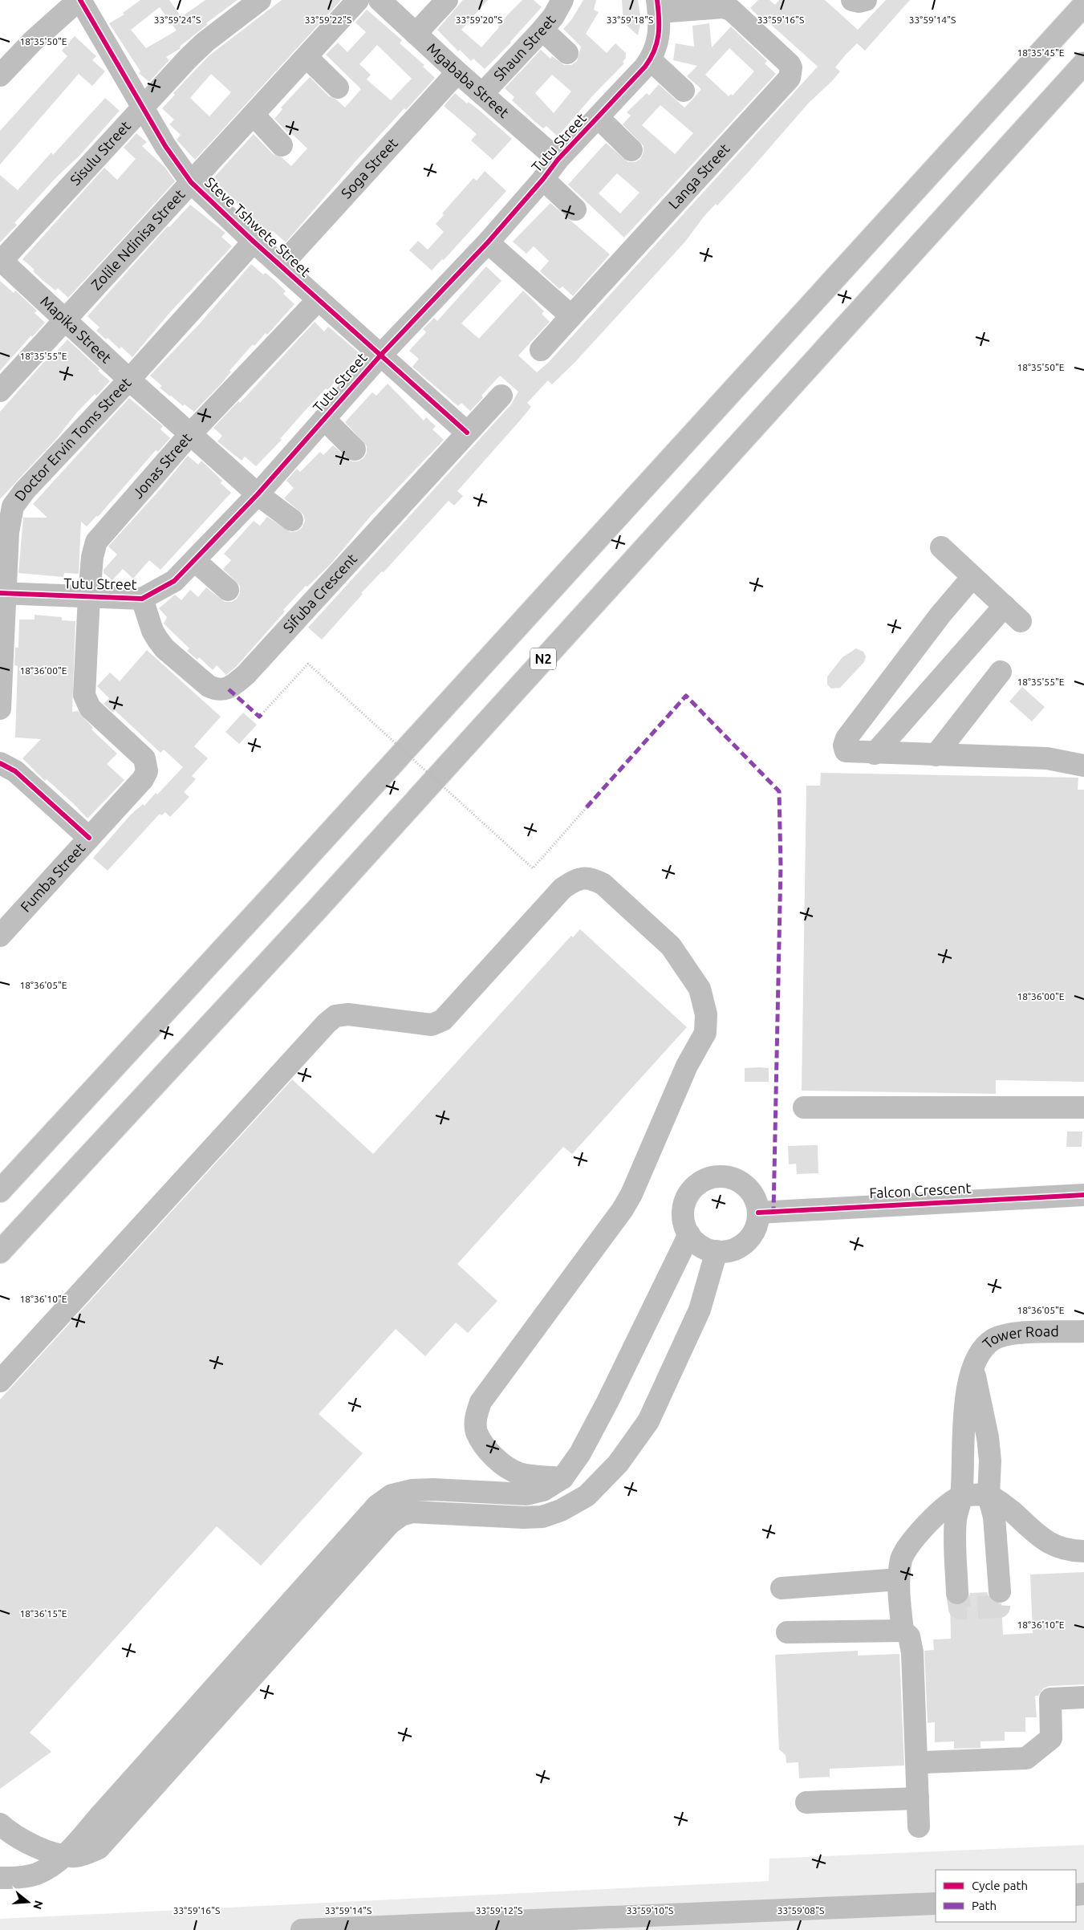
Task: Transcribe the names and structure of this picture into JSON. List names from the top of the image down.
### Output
{
  "streets": {
    "main road": [
      "Shaun Street",
      "Mgababa Street",
      "Tutu Street",
      "Sisulu Street",
      "Soga Street",
      "Langa Street",
      "Steve Tshwete Street",
      "Zolile Ndinisa Street",
      "Mapika Street",
      "Doctor Ervin Toms Street",
      "Jonas Street",
      "Sifuba Crescent",
      "N2",
      "Fumba Street",
      "Falcon Crescent",
      "Tower Road"
    ]
  },
  "crossings": [
    ["Shaun Street", "Mgababa Street"],
    ["Mgababa Street", "Tutu Street"],
    ["Mgababa Street", "Soga Street"],
    ["Tutu Street", "Langa Street"],
    ["Tutu Street", "Steve Tshwete Street"],
    ["Tutu Street", "Mapika Street"],
    ["Tutu Street", "Doctor Ervin Toms Street"],
    ["Tutu Street", "Jonas Street"],
    ["Tutu Street", "Sifuba Crescent"],
    ["Tutu Street", "Fumba Street"],
    ["Sisulu Street", "Steve Tshwete Street"],
    ["Sisulu Street", "Mapika Street"],
    ["Soga Street", "Steve Tshwete Street"],
    ["Steve Tshwete Street", "Zolile Ndinisa Street"],
    ["Steve Tshwete Street", "Doctor Ervin Toms Street"],
    ["Steve Tshwete Street", "Jonas Street"],
    ["Steve Tshwete Street", "Sifuba Crescent"],
    ["Zolile Ndinisa Street", "Mapika Street"],
    ["Mapika Street", "Doctor Ervin Toms Street"],
    ["Mapika Street", "Jonas Street"],
    ["Jonas Street", "Fumba Street"]
  ],
  "legend": ["Cycle path", "Path"],
  "north": "right",
  "coordinates": [
    "33°59'24\"S",
    "33°59'22\"S",
    "33°59'20\"S",
    "33°59'18\"S",
    "33°59'16\"S",
    "33°59'14\"S",
    "18°35'50\"E",
    "18°35'45\"E",
    "18°35'55\"E",
    "18°36'00\"E",
    "18°36'05\"E",
    "18°36'10\"E",
    "18°36'15\"E",
    "33°59'12\"S",
    "33°59'10\"S",
    "33°59'08\"S"
  ]
}
